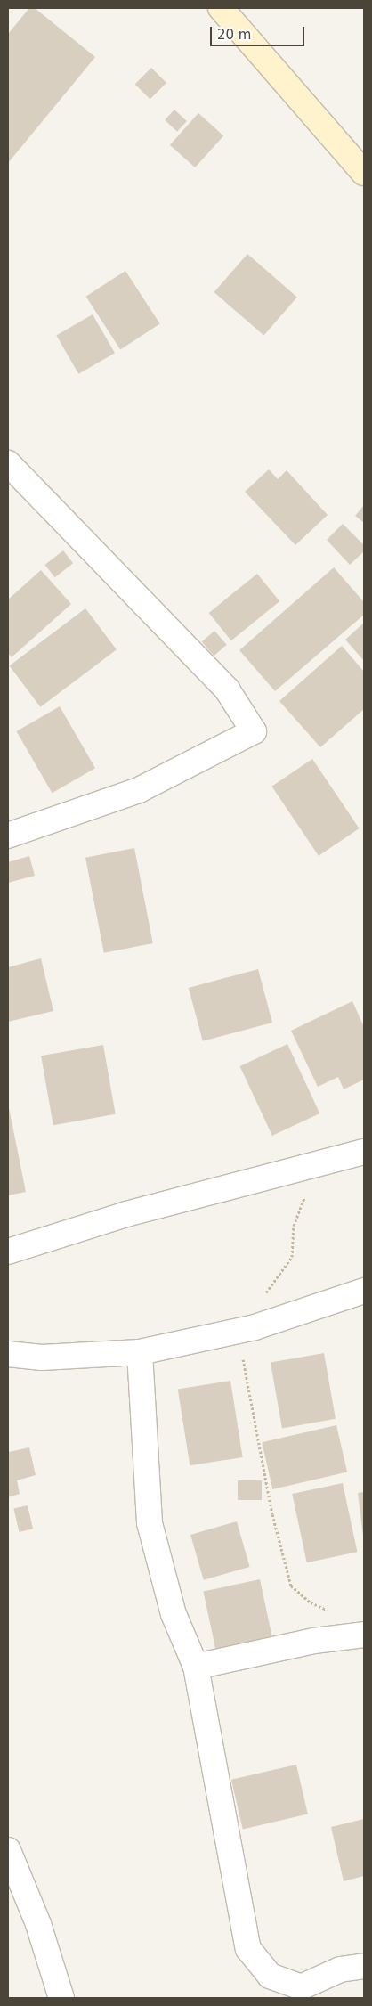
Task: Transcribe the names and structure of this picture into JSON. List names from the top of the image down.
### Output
{
  "scale_bar": "20 m"
}
